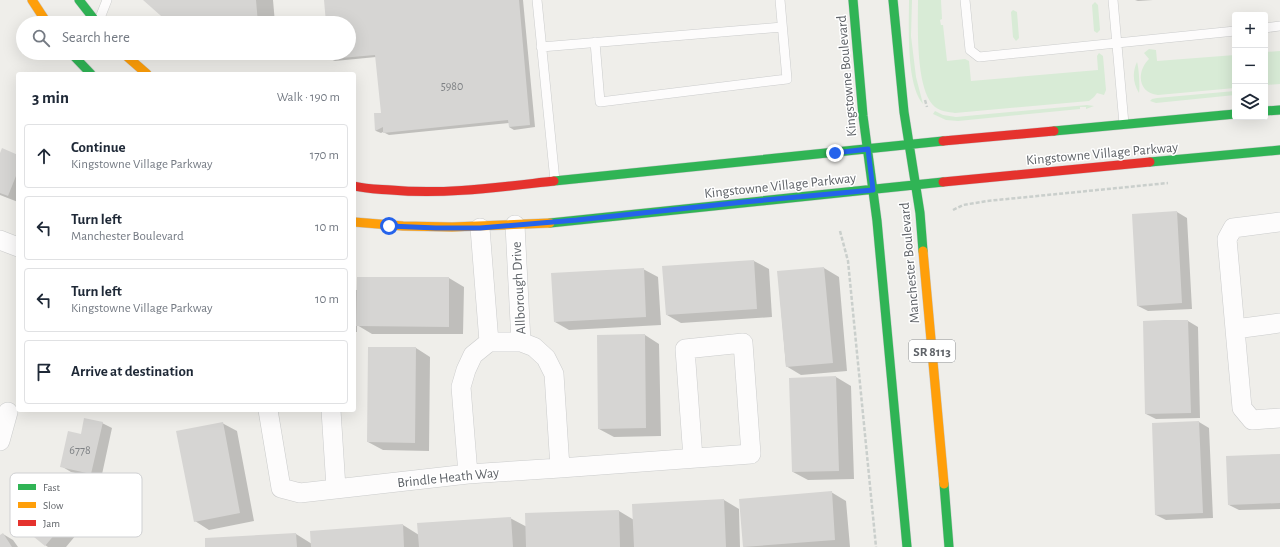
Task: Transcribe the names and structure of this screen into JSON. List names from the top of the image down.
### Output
{
  "streets": {
    "street": [
      "Kingstowne Boulevard",
      "Kingstowne Village Parkway",
      "Manchester Boulevard",
      "Allborough Drive",
      "SR 8113",
      "Brindle Heath Way"
    ]
  },
  "crossings": [
    ["Kingstowne Boulevard", "Kingstowne Village Parkway"],
    ["Kingstowne Boulevard", "Manchester Boulevard"],
    ["Kingstowne Village Parkway", "Manchester Boulevard"],
    ["Kingstowne Village Parkway", "Allborough Drive"],
    ["Kingstowne Village Parkway", "SR 8113"],
    ["Manchester Boulevard", "SR 8113"]
  ],
  "house_numbers": ["5980", "6778"],
  "legend": ["Fast", "Slow", "Jam"],
  "page": {
    "map_buttons": ["+", "−"],
    "search": "Search here",
    "heading": ["3 min", "Walk · 190 m"],
    "list": [
      ["Continue", "Kingstowne Village Parkway", "170 m"],
      ["Turn left", "Manchester Boulevard", "10 m"],
      ["Turn left", "Kingstowne Village Parkway", "10 m"],
      "Arrive at destination"
    ]
  }
}
